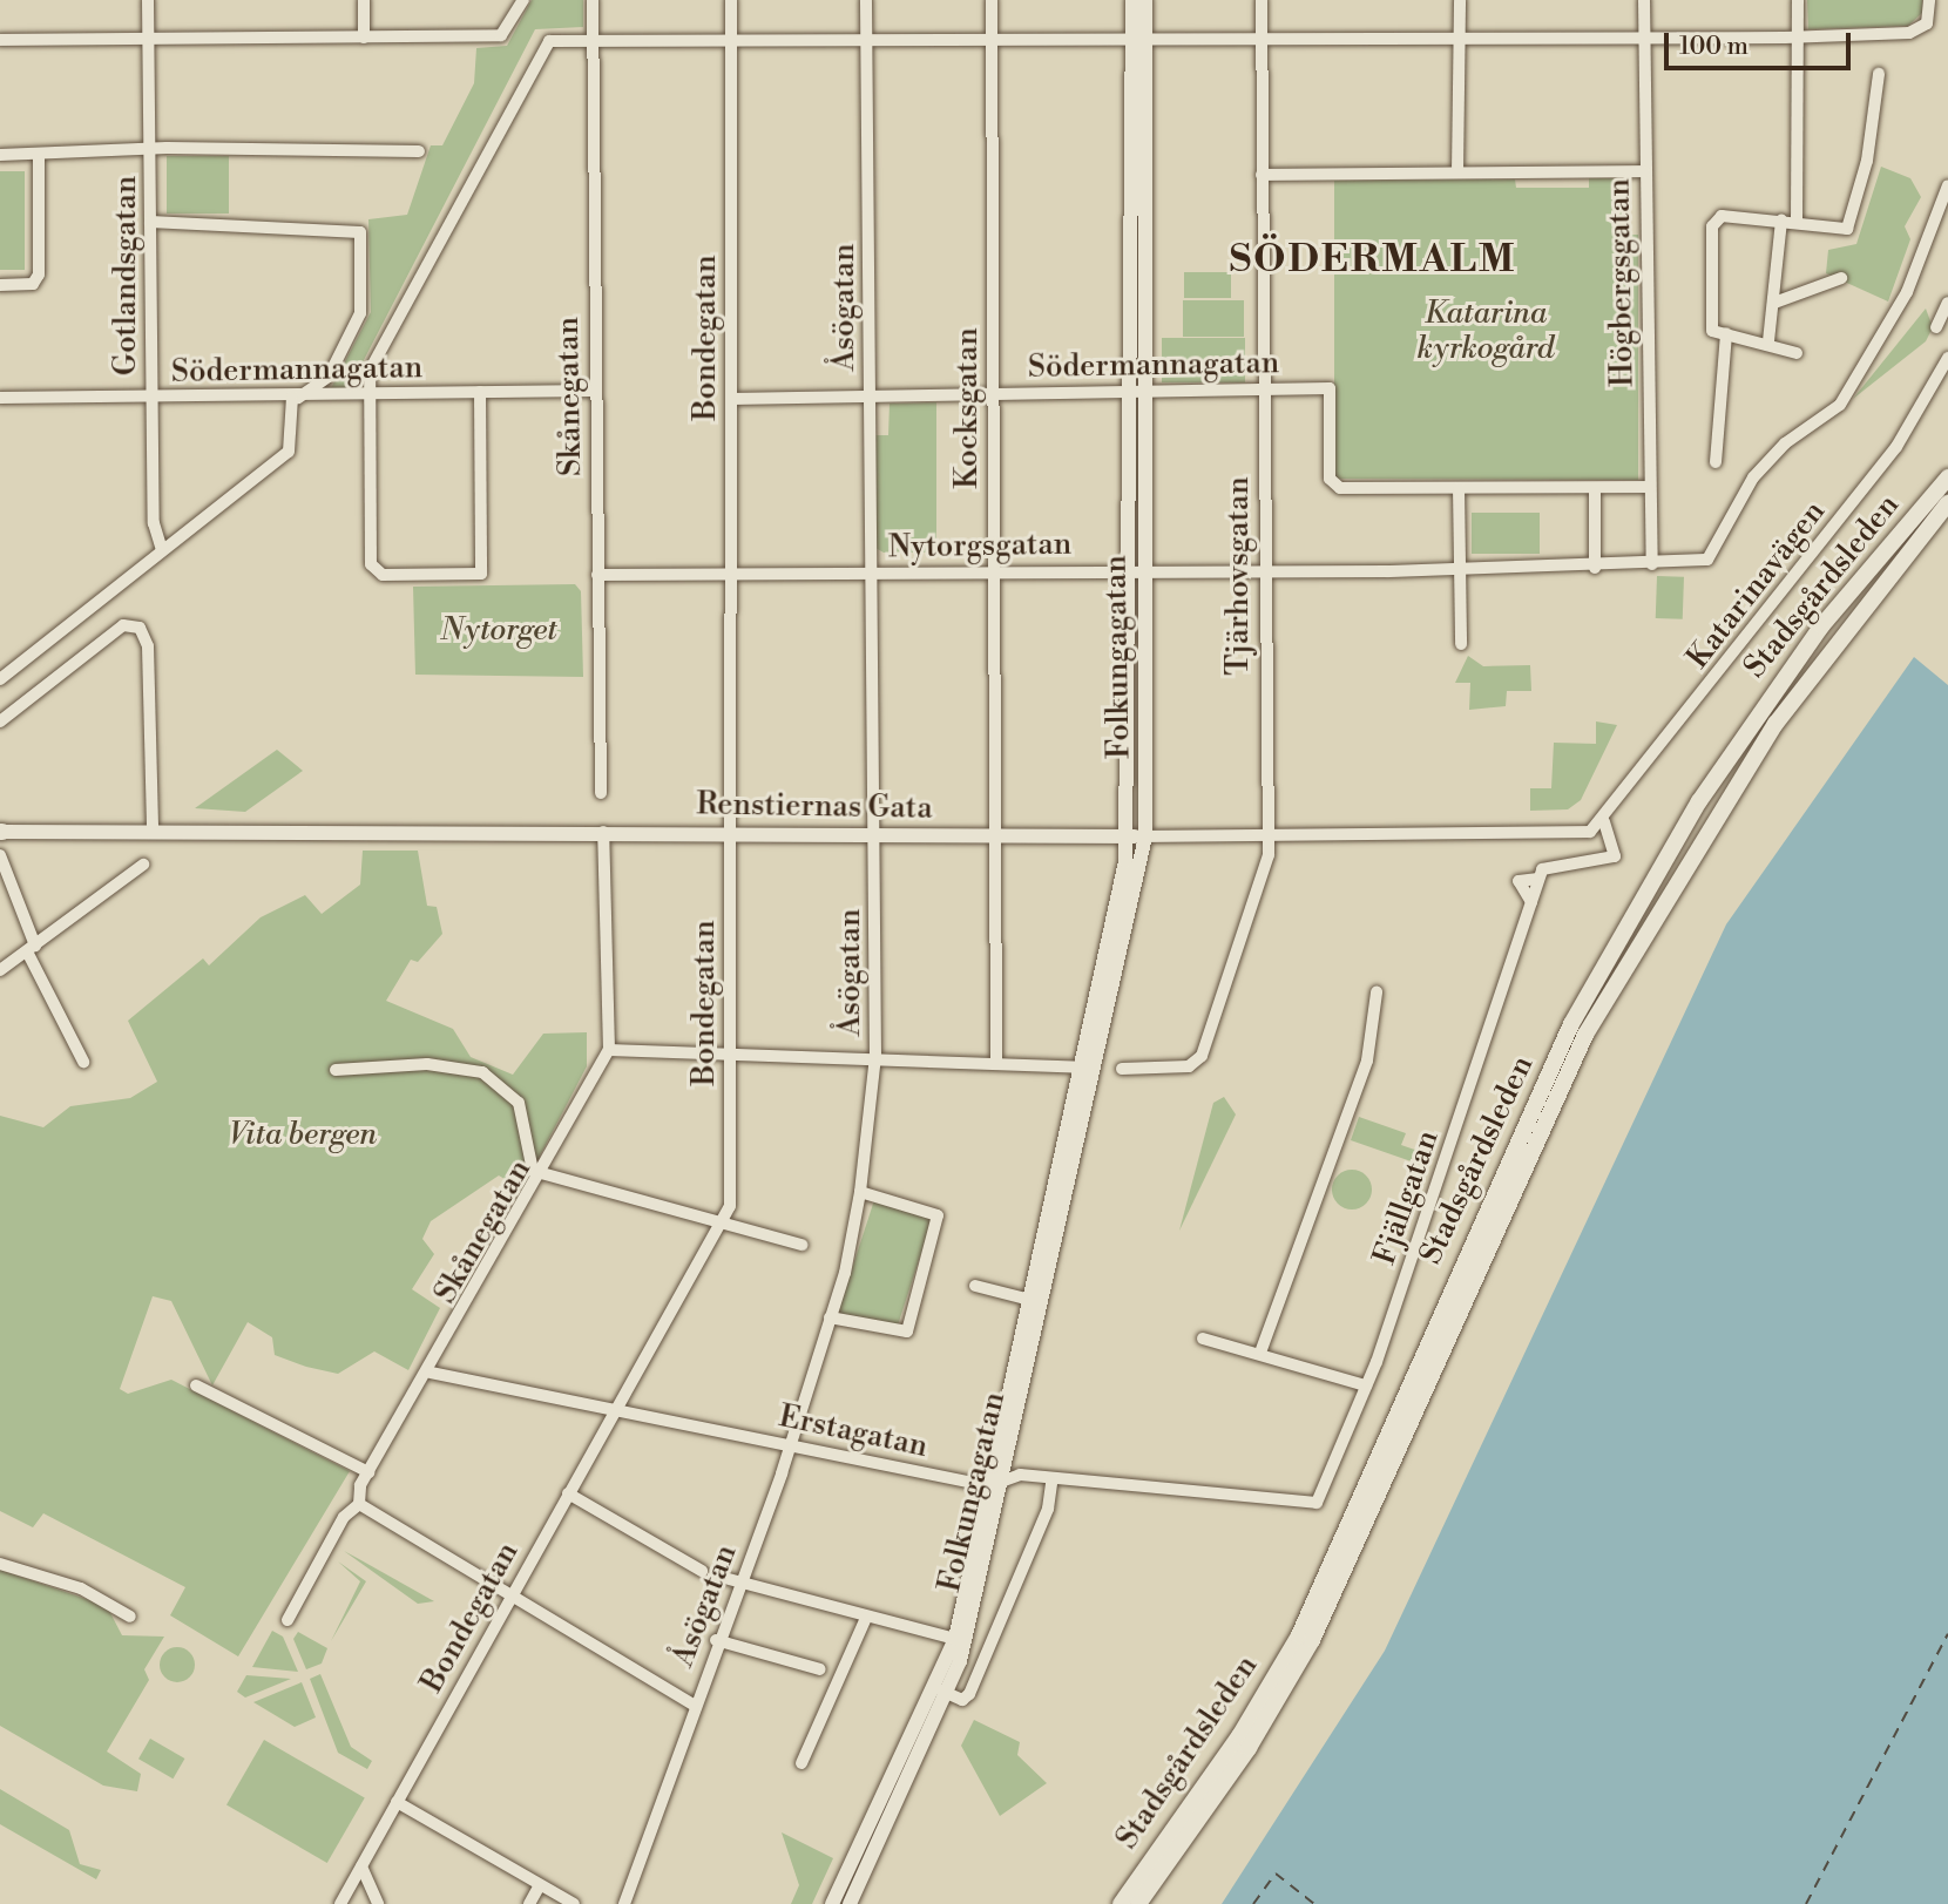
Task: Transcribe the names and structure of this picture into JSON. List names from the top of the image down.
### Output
{
  "streets": {
    "main road": ["Stadsgårdsleden"],
    "street": [
      "Gotlandsgatan",
      "Högbergsgatan",
      "Åsögatan",
      "Bondegatan",
      "Södermannagatan",
      "Skånegatan",
      "Kocksgatan",
      "Nytorgsgatan",
      "Tjärhovsgatan",
      "Katarinavägen",
      "Folkungagatan",
      "Renstiernas Gata",
      "Fjällgatan",
      "Erstagatan"
    ]
  },
  "crossings": [
    ["Gotlandsgatan", "Södermannagatan"],
    ["Högbergsgatan", "Nytorgsgatan"],
    ["Åsögatan", "Södermannagatan"],
    ["Åsögatan", "Nytorgsgatan"],
    ["Åsögatan", "Renstiernas Gata"],
    ["Åsögatan", "Erstagatan"],
    ["Bondegatan", "Södermannagatan"],
    ["Bondegatan", "Nytorgsgatan"],
    ["Bondegatan", "Renstiernas Gata"],
    ["Bondegatan", "Erstagatan"],
    ["Södermannagatan", "Skånegatan"],
    ["Södermannagatan", "Kocksgatan"],
    ["Södermannagatan", "Tjärhovsgatan"],
    ["Södermannagatan", "Folkungagatan"],
    ["Skånegatan", "Nytorgsgatan"],
    ["Skånegatan", "Renstiernas Gata"],
    ["Skånegatan", "Erstagatan"],
    ["Kocksgatan", "Nytorgsgatan"],
    ["Kocksgatan", "Renstiernas Gata"],
    ["Nytorgsgatan", "Tjärhovsgatan"],
    ["Nytorgsgatan", "Folkungagatan"],
    ["Tjärhovsgatan", "Renstiernas Gata"],
    ["Katarinavägen", "Renstiernas Gata"],
    ["Folkungagatan", "Renstiernas Gata"],
    ["Folkungagatan", "Erstagatan"],
    ["Fjällgatan", "Erstagatan"]
  ],
  "districts": ["SÖDERMALM"],
  "parks": ["Katarina kyrkogård", "Nytorget", "Vita bergen"],
  "scale_bar": "100 m"
}
